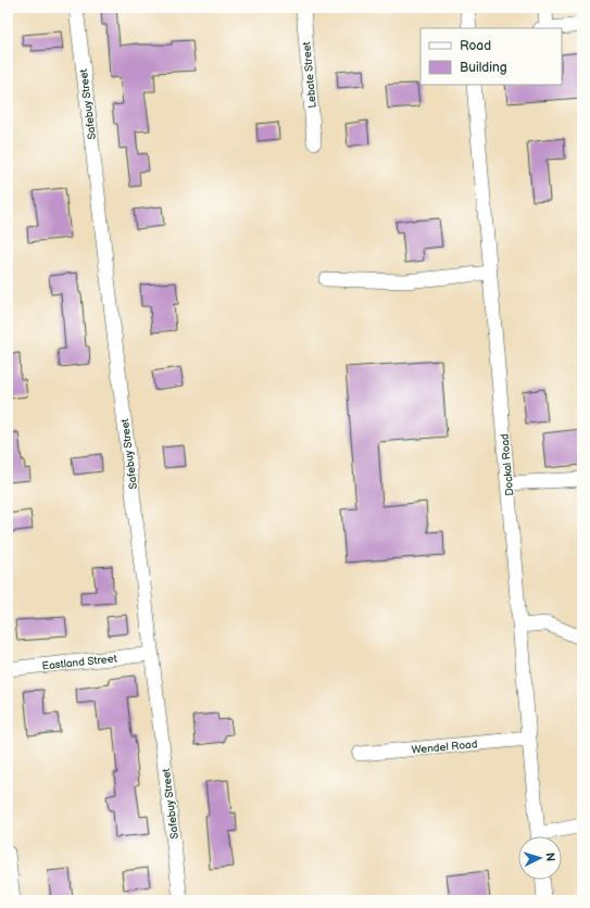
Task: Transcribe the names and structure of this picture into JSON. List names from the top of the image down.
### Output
{
  "streets": {
    "street": [
      "Lebate Street",
      "Safebuy Street",
      "Dockal Road",
      "Eastland Street",
      "Wendel Road"
    ]
  },
  "crossings": [
    ["Safebuy Street", "Eastland Street"],
    ["Dockal Road", "Wendel Road"]
  ],
  "legend": ["Road", "Building"],
  "north": "right"
}
